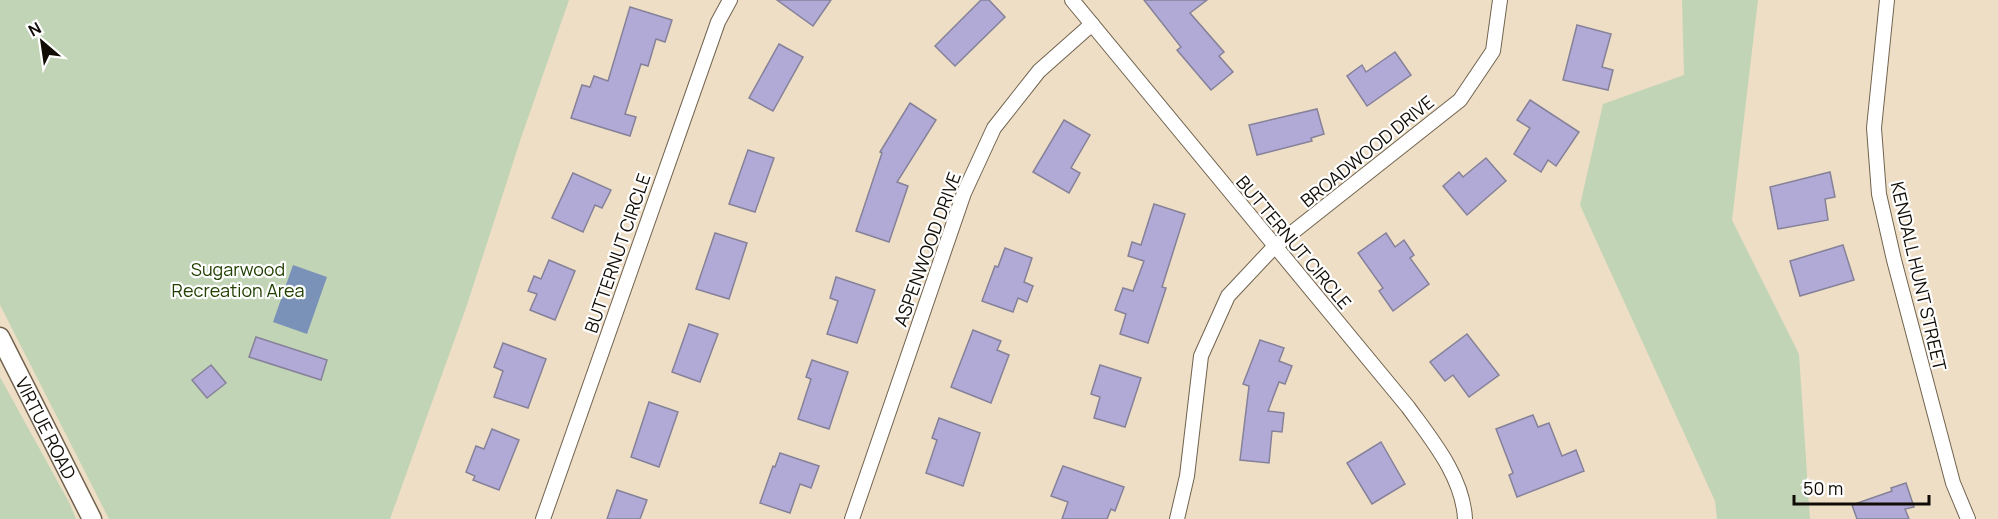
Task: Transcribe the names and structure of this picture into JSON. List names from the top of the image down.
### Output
{
  "streets": {
    "street": [
      "BROADWOOD DRIVE",
      "BUTTERNUT CIRCLE",
      "ASPENWOOD DRIVE",
      "KENDALL HUNT STREET",
      "VIRTUE ROAD"
    ]
  },
  "crossings": [
    ["BROADWOOD DRIVE", "BUTTERNUT CIRCLE"],
    ["BUTTERNUT CIRCLE", "ASPENWOOD DRIVE"]
  ],
  "parks": ["Sugarwood Recreation Area"],
  "scale_bar": "50 m",
  "north": "top left"
}
